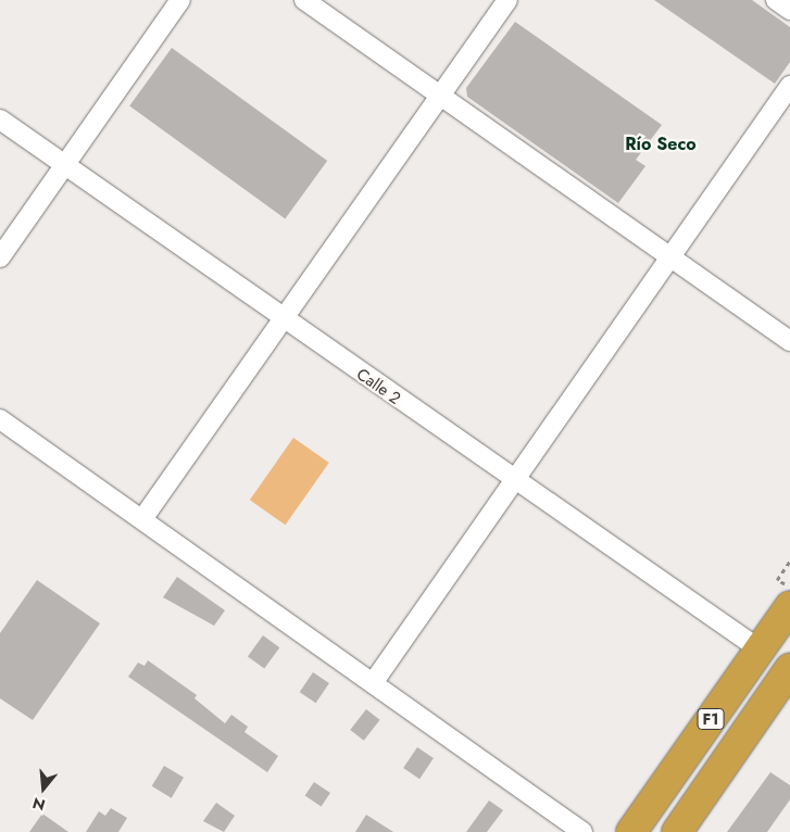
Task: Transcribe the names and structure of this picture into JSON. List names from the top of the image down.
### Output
{
  "streets": {
    "highway": ["F1"],
    "street": ["Calle 2"]
  },
  "crossings": [
    ["Calle 2", "F1"]
  ],
  "districts": ["Río Seco"],
  "north": "bottom"
}
